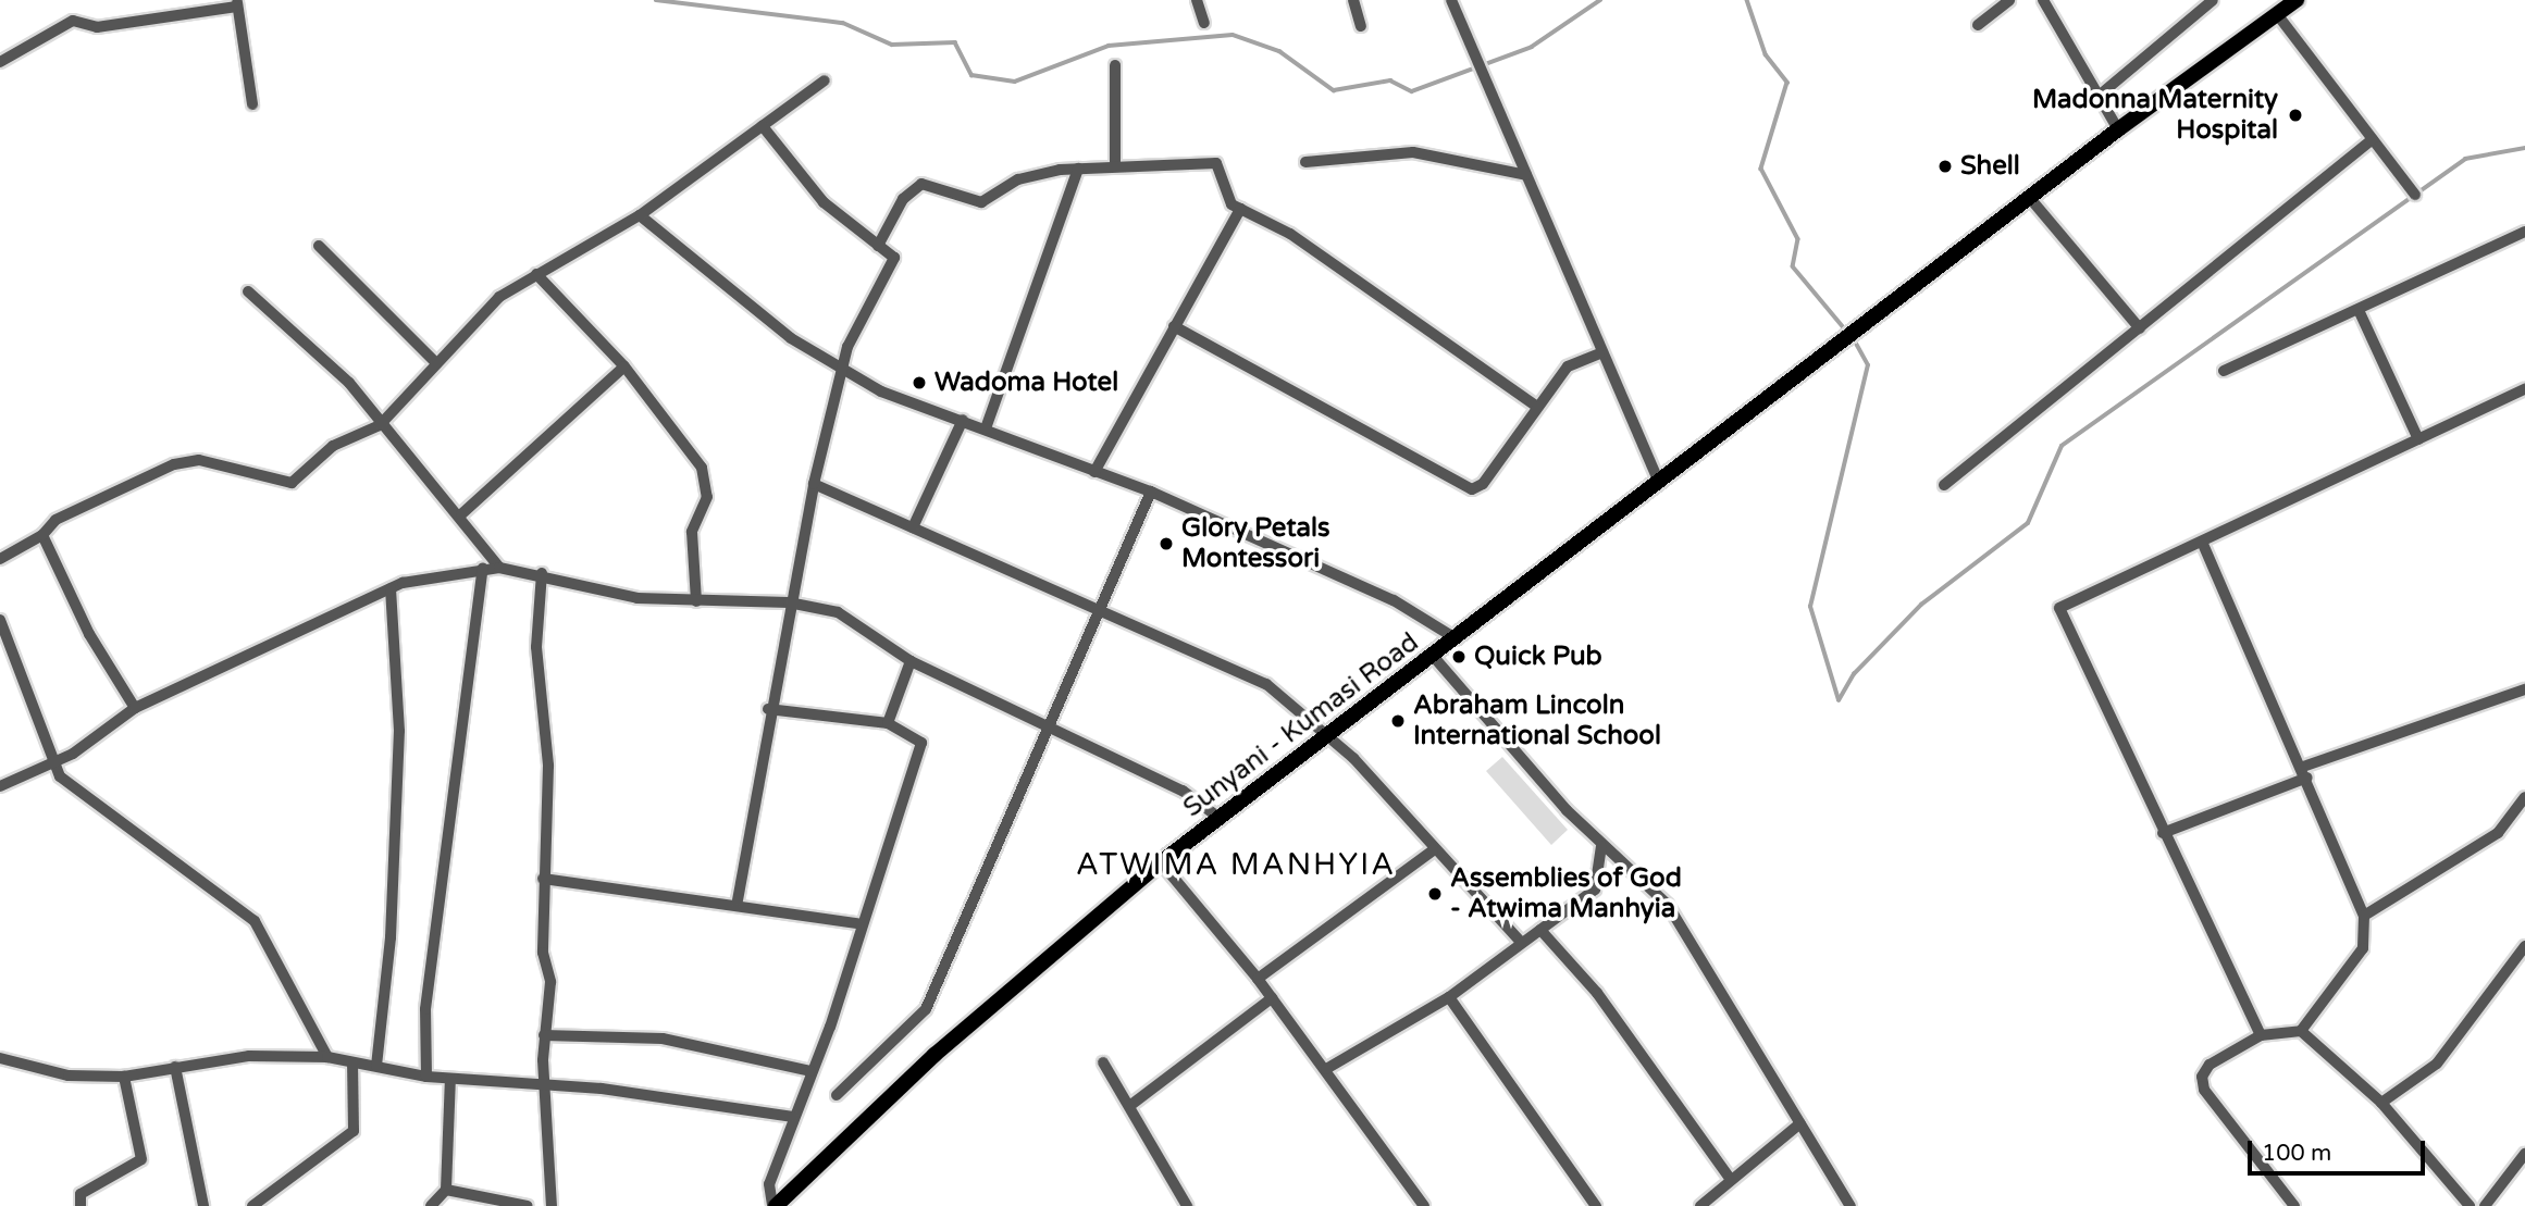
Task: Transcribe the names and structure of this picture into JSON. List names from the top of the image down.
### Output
{
  "streets": {
    "main road": ["Sunyani - Kumasi Road"]
  },
  "districts": ["ATWIMA MANHYIA"],
  "places": [
    "Madonna Maternity Hospital",
    "Shell",
    "Wadoma Hotel",
    "Glory Petals Montessori",
    "Quick Pub",
    "Abraham Lincoln International School",
    "Assemblies of God - Atwima Manhyia"
  ],
  "scale_bar": "100 m"
}
